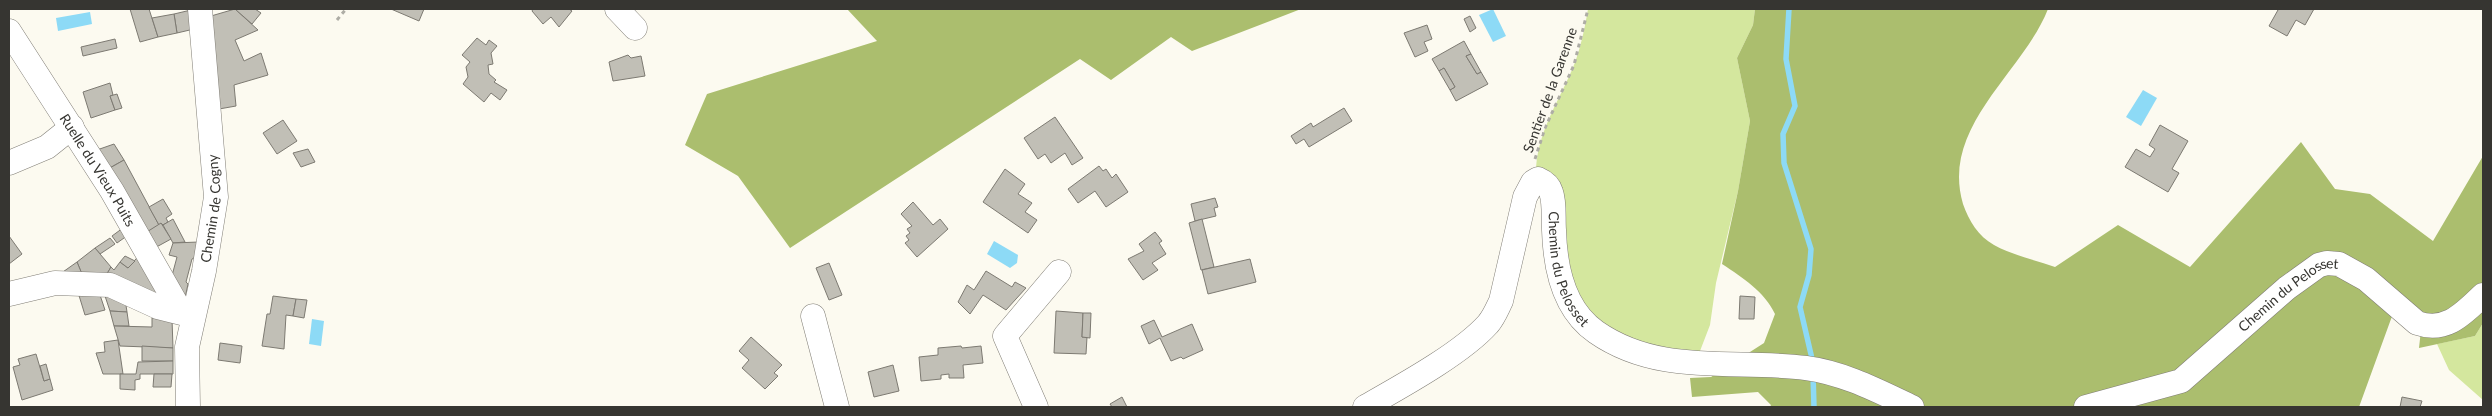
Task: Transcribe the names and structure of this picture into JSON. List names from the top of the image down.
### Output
{
  "streets": {
    "street": ["Ruelle du Vieux Puits", "Chemin de Cogny", "Chemin du Pelosset"],
    "path": ["Sentier de la Garenne"]
  },
  "crossings": [
    ["Sentier de la Garenne", "Chemin du Pelosset"],
    ["Ruelle du Vieux Puits", "Chemin de Cogny"]
  ]
}
